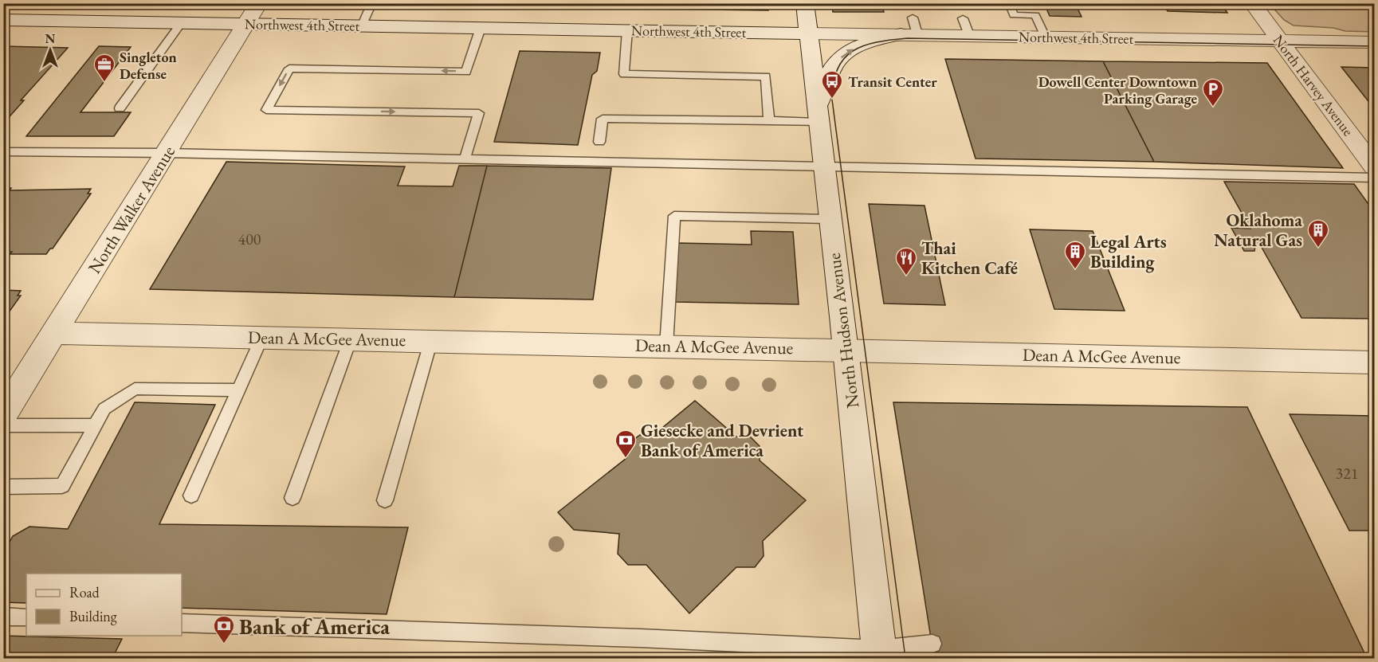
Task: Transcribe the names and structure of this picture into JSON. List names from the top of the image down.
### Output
{
  "streets": {
    "street": [
      "Northwest 4th Street",
      "North Harvey Avenue",
      "North Walker Avenue",
      "North Hudson Avenue",
      "Dean A McGee Avenue"
    ]
  },
  "crossings": [
    ["Northwest 4th Street", "North Harvey Avenue"],
    ["Northwest 4th Street", "North Walker Avenue"],
    ["Northwest 4th Street", "North Hudson Avenue"],
    ["North Walker Avenue", "Dean A McGee Avenue"],
    ["North Hudson Avenue", "Dean A McGee Avenue"]
  ],
  "places": {
    "office": ["Singleton Defense"],
    "bus stop": ["Transit Center"],
    "parking": ["Dowell Center Downtown Parking Garage"],
    "building": ["Oklahoma Natural Gas", "Legal Arts Building"],
    "restaurant": ["Thai Kitchen Café"],
    "bank": ["Giesecke and Devrient Bank of America", "Bank of America"]
  },
  "house_numbers": ["400", "321"],
  "legend": ["Road", "Building"],
  "north": "top"
}
